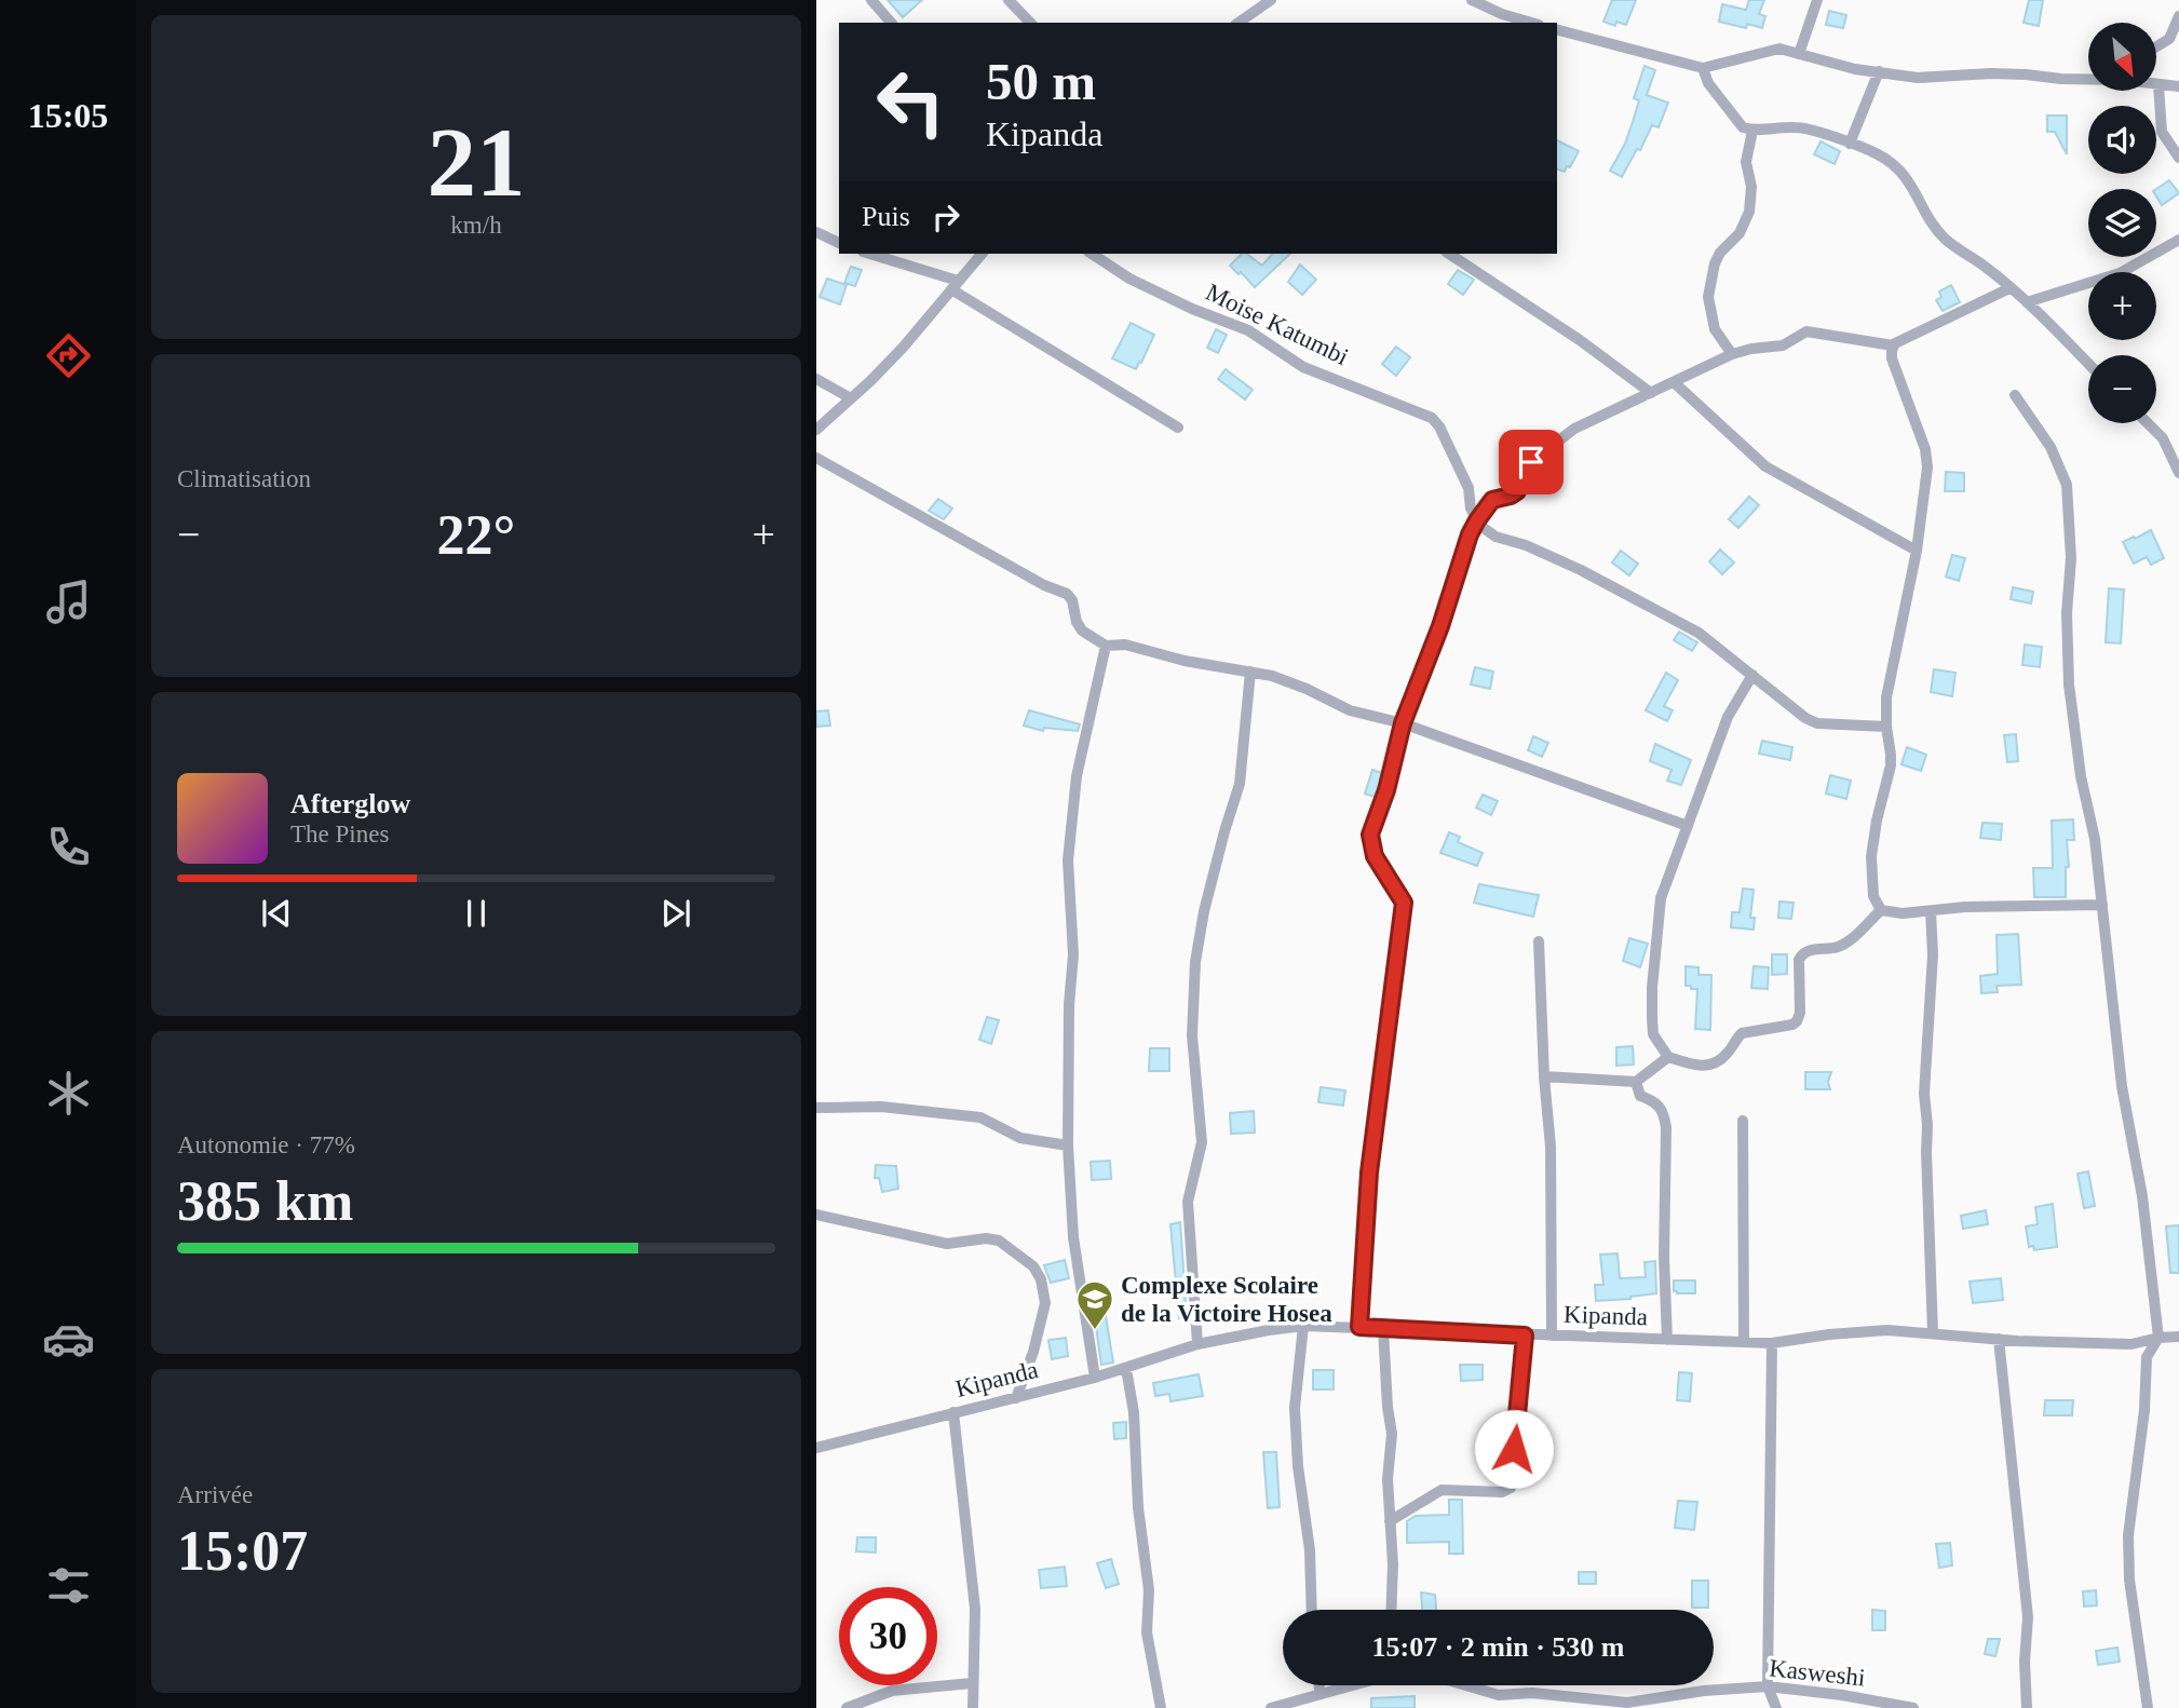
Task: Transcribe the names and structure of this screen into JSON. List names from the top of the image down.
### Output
{
  "streets": {
    "street": ["Moise Katumbi", "Kipanda", "Kasweshi"]
  },
  "places": {
    "school or university": ["Complexe Scolaire de la Victoire Hosea"]
  },
  "north": "bottom right",
  "page": {
    "tabs": "15:05",
    "tile": [
      ["21", "km/h"],
      "Climatisation",
      ["Autonomie · 77%", "385 km"],
      ["Arrivée", "15:07"]
    ],
    "map_buttons": ["+", "−"],
    "turn": ["50 m", "Kipanda"],
    "then": "Puis",
    "heat": ["−", "22°", "+"],
    "song": ["Afterglow", "The Pines"],
    "limit": "30",
    "trip": "15:07 · 2 min · 530 m"
  }
}
